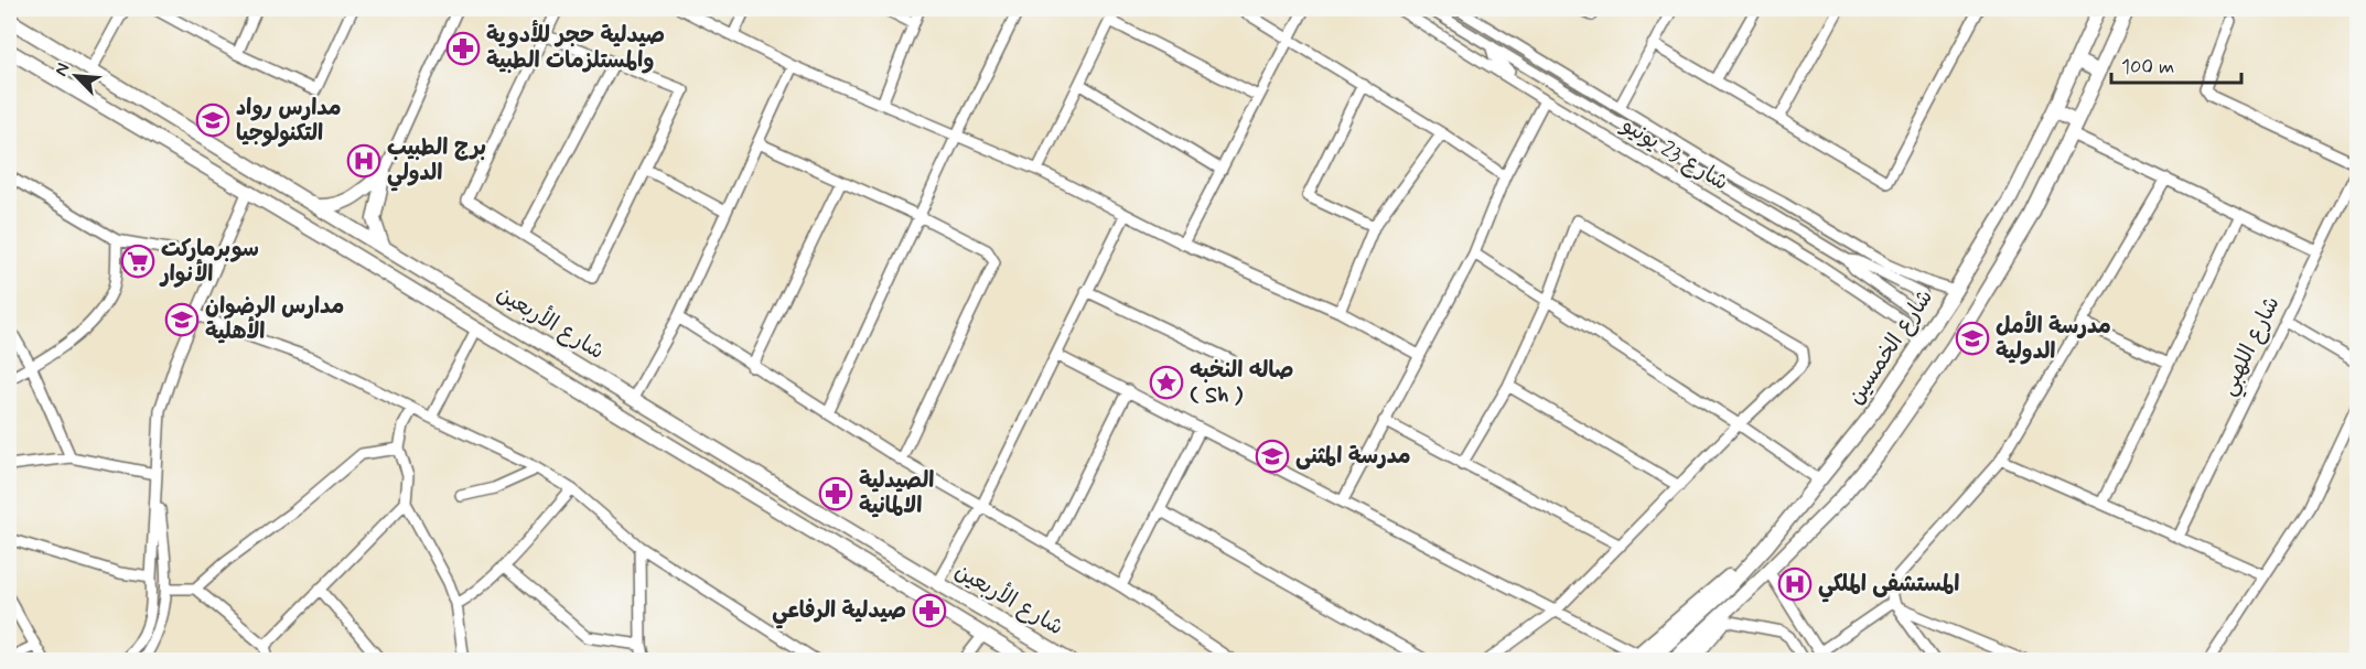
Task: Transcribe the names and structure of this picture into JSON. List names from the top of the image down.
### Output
{
  "streets": {
    "main road": ["شارع الأربعين", "شارع الخمسين"],
    "street": ["شارع 23 يونيو", "شارع اللهبي"]
  },
  "crossings": [
    ["شارع 23 يونيو", "شارع الخمسين"]
  ],
  "places": {
    "pharmacy": ["صيدلية حجر للأدوية والمستلزمات الطبية", "الصيدلية الالمانية", "صيدلية الرفاعي"],
    "school or university": [
      "مدارس رواد التكنولوجيا",
      "مدارس الرضوان الأهلية",
      "مدرسة الأمل الدولية",
      "مدرسة المثنى"
    ],
    "hospital": ["برج الطبيب الدولي", "المستشفى الملكي"],
    "supermarket": ["سوبرماركت الأنوار"],
    "place": ["صاله النخبه ( Sh )"]
  },
  "scale_bar": "100 m",
  "north": "top left"
}
